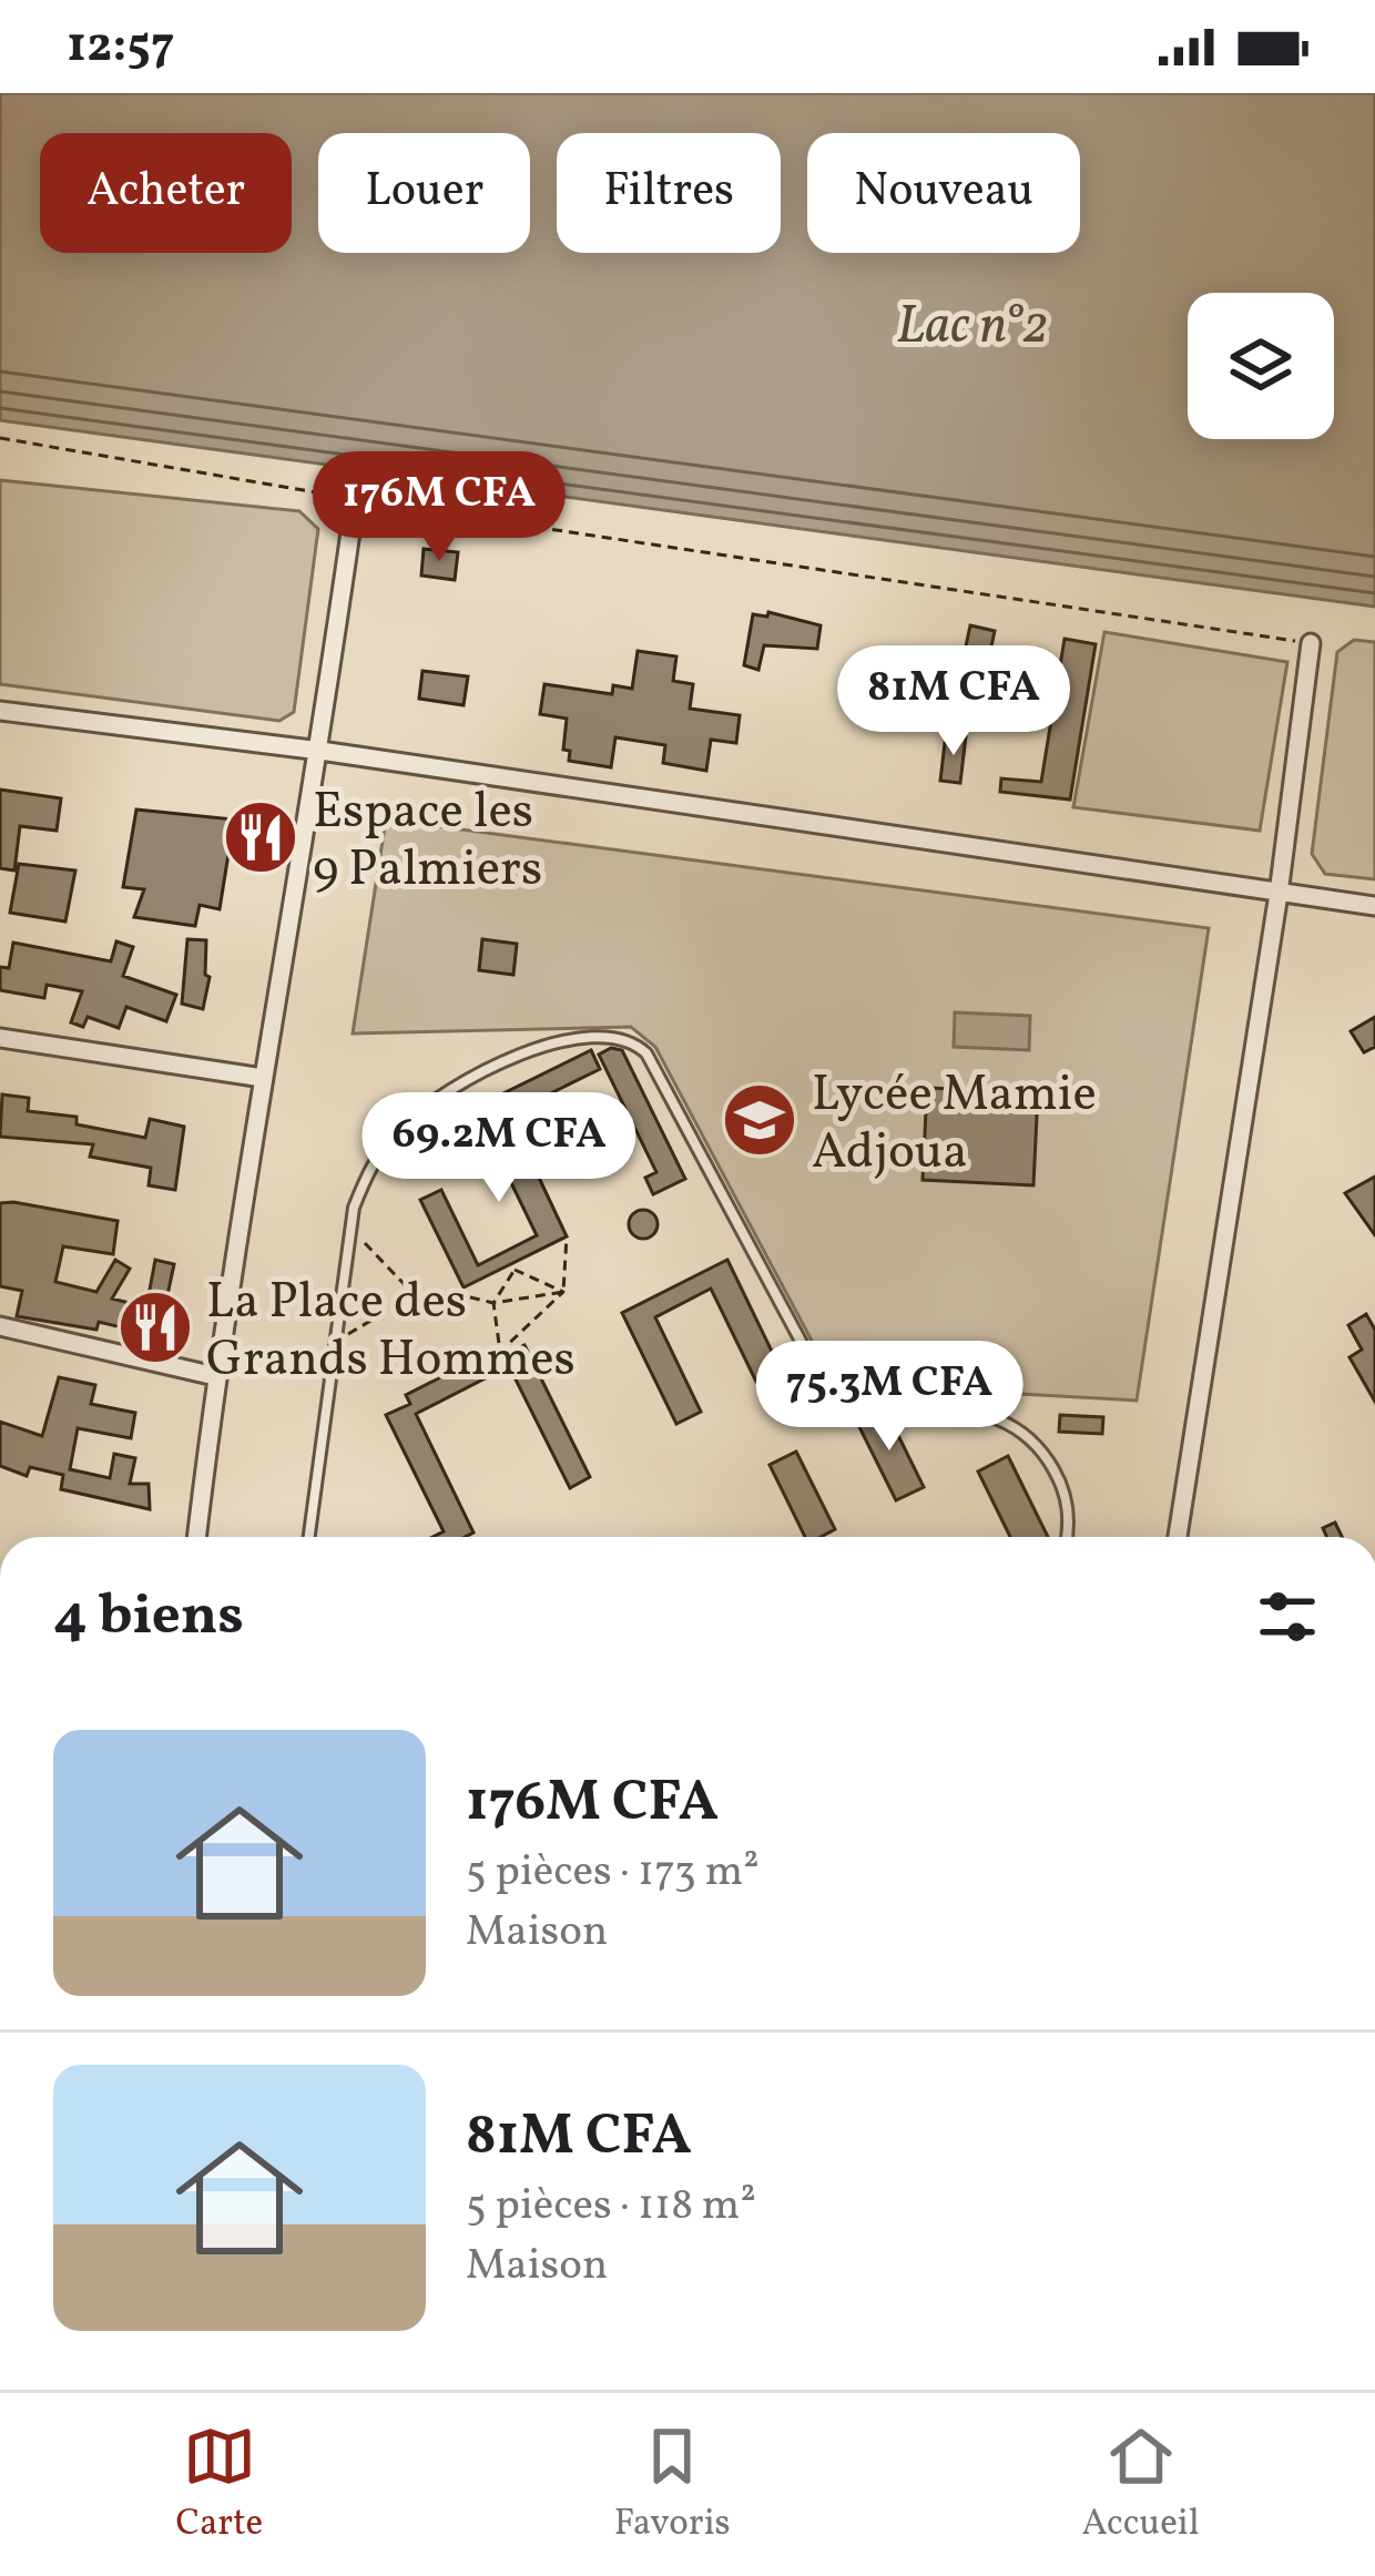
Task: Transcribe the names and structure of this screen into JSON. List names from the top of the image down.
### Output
{
  "water": ["Lac n°2"],
  "places": {
    "restaurant": ["Espace les 9 Palmiers", "La Place des Grands Hommes"],
    "school or university": ["Lycée Mamie Adjoua"]
  },
  "page": {
    "status": "12:57",
    "chip": [
      "Acheter",
      "Louer",
      "Filtres",
      "Nouveau"
    ],
    "price": [
      "176M CFA",
      "81M CFA",
      "69.2M CFA",
      "75.3M CFA"
    ],
    "heading": "4 biens",
    "list": [
      {
        "name": "176M CFA",
        "note": "5 pièces · 173 m² · Maison"
      },
      {
        "name": "81M CFA",
        "note": "5 pièces · 118 m² · Maison"
      }
    ],
    "tabs": ["Carte", "Favoris", "Accueil"]
  }
}
